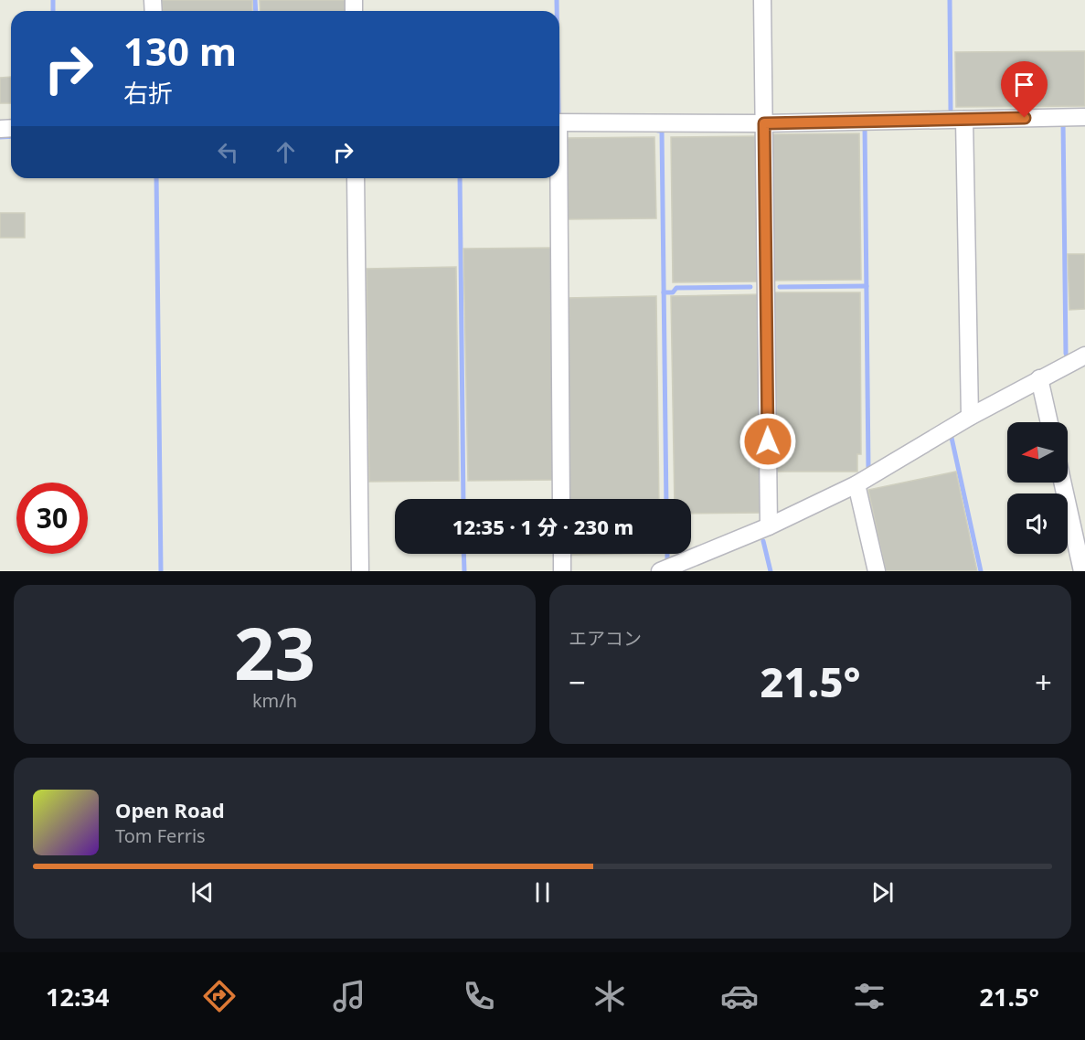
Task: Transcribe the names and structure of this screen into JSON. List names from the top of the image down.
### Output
{
  "north": "left",
  "page": {
    "turn": ["130 m", "右折"],
    "limit": "30",
    "trip": "12:35 · 1 分 · 230 m",
    "tile": [
      ["23", "km/h"],
      "エアコン"
    ],
    "heat": ["−", "21.5°", "+"],
    "song": ["Open Road", "Tom Ferris"],
    "tabs": ["12:34", "21.5°"]
  }
}
